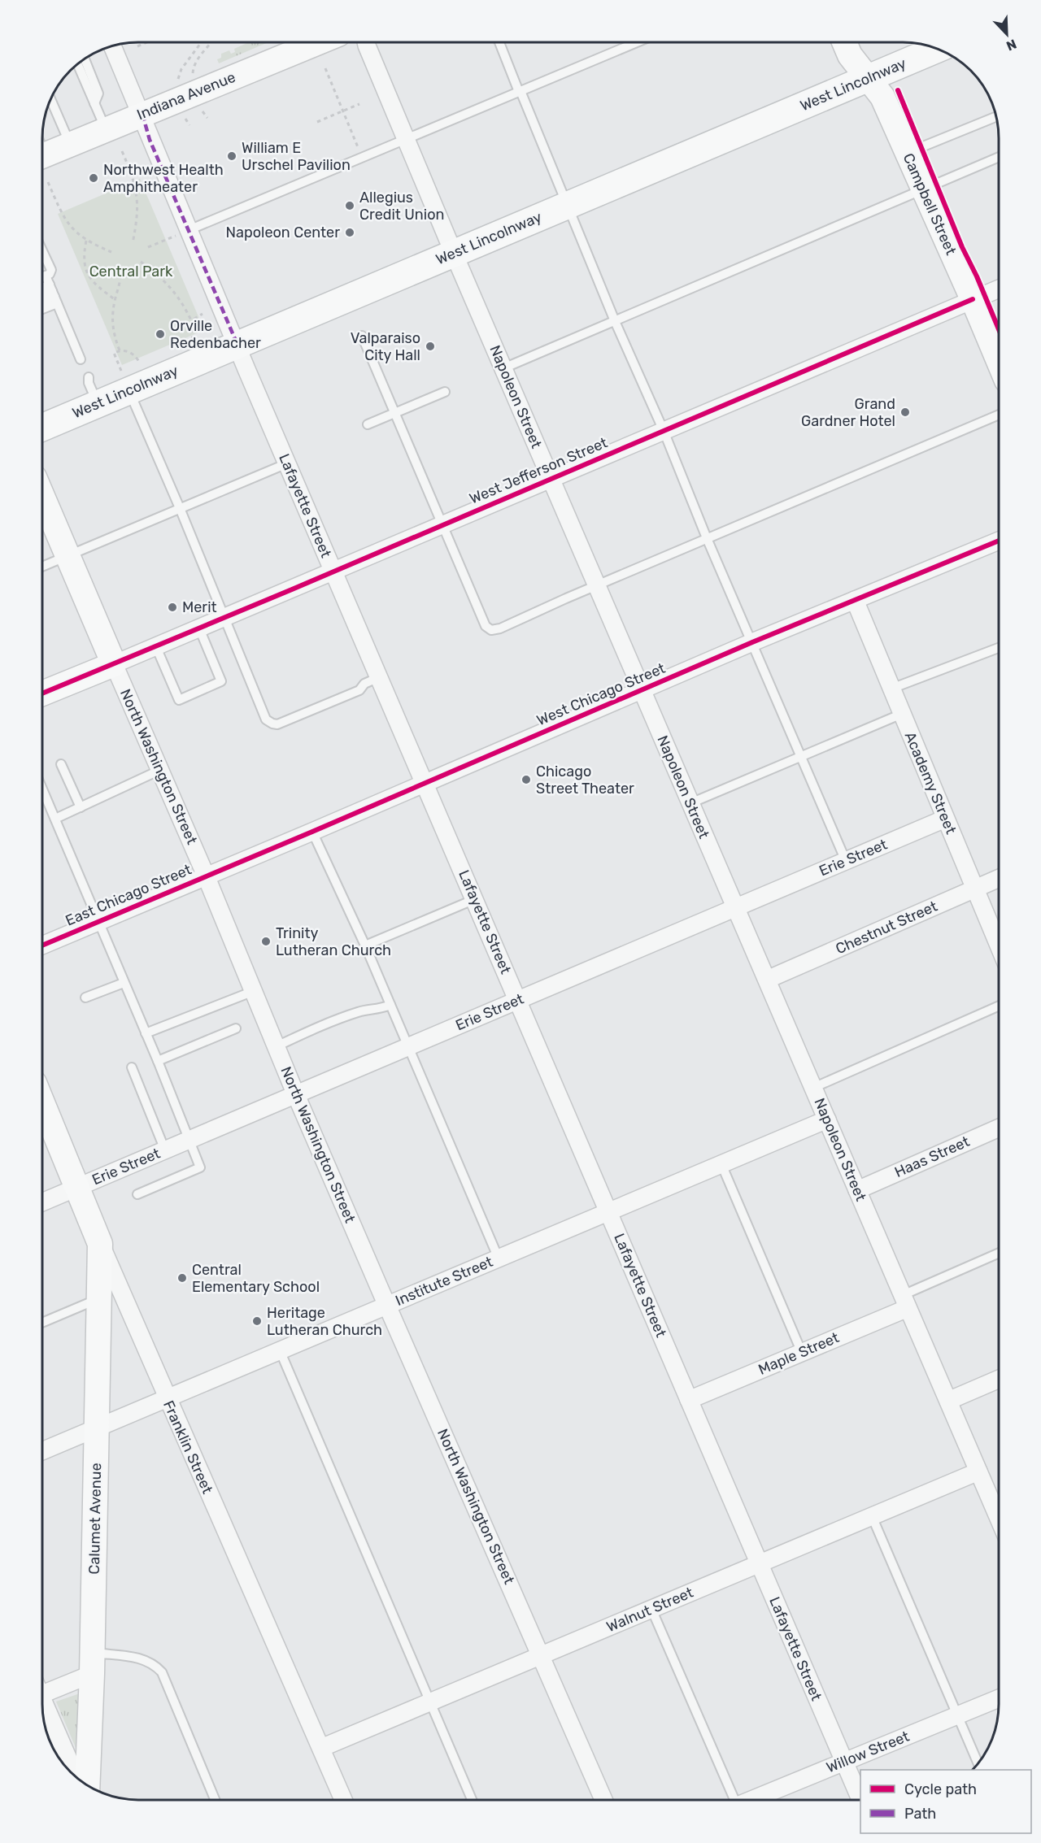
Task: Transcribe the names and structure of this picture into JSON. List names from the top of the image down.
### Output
{
  "streets": {
    "main road": [
      "West Lincolnway",
      "Indiana Avenue",
      "Campbell Street",
      "North Washington Street",
      "Franklin Street",
      "Calumet Avenue"
    ],
    "street": [
      "Napoleon Street",
      "West Jefferson Street",
      "Lafayette Street",
      "West Chicago Street",
      "Academy Street",
      "Erie Street",
      "East Chicago Street",
      "Chestnut Street",
      "Haas Street",
      "Institute Street",
      "Maple Street",
      "Walnut Street",
      "Willow Street"
    ]
  },
  "crossings": [
    ["West Lincolnway", "Campbell Street"],
    ["West Lincolnway", "Napoleon Street"],
    ["West Lincolnway", "Lafayette Street"],
    ["Indiana Avenue", "Lafayette Street"],
    ["Campbell Street", "West Jefferson Street"],
    ["Napoleon Street", "West Jefferson Street"],
    ["Napoleon Street", "West Chicago Street"],
    ["Napoleon Street", "Erie Street"],
    ["Napoleon Street", "Chestnut Street"],
    ["Napoleon Street", "Haas Street"],
    ["Napoleon Street", "Institute Street"],
    ["Napoleon Street", "Maple Street"],
    ["Napoleon Street", "Walnut Street"],
    ["West Jefferson Street", "Lafayette Street"],
    ["West Jefferson Street", "North Washington Street"],
    ["Lafayette Street", "West Chicago Street"],
    ["Lafayette Street", "Erie Street"],
    ["Lafayette Street", "Institute Street"],
    ["Lafayette Street", "Maple Street"],
    ["Lafayette Street", "Walnut Street"],
    ["Lafayette Street", "Willow Street"],
    ["West Chicago Street", "North Washington Street"],
    ["West Chicago Street", "Academy Street"],
    ["West Chicago Street", "East Chicago Street"],
    ["North Washington Street", "Erie Street"],
    ["North Washington Street", "East Chicago Street"],
    ["North Washington Street", "Institute Street"],
    ["North Washington Street", "Walnut Street"],
    ["Academy Street", "Erie Street"],
    ["Academy Street", "Chestnut Street"],
    ["Erie Street", "Franklin Street"],
    ["Institute Street", "Franklin Street"],
    ["Institute Street", "Calumet Avenue"],
    ["Franklin Street", "Calumet Avenue"],
    ["Franklin Street", "Walnut Street"]
  ],
  "parks": ["Central Park"],
  "places": [
    "William E Urschel Pavilion",
    "Northwest Health Amphitheater",
    "Allegius Credit Union",
    "Napoleon Center",
    "Orville Redenbacher",
    "Valparaiso City Hall",
    "Grand Gardner Hotel",
    "Merit",
    "Chicago Street Theater",
    "Trinity Lutheran Church",
    "Central Elementary School",
    "Heritage Lutheran Church"
  ],
  "legend": ["Cycle path", "Path"],
  "north": "bottom right"
}
